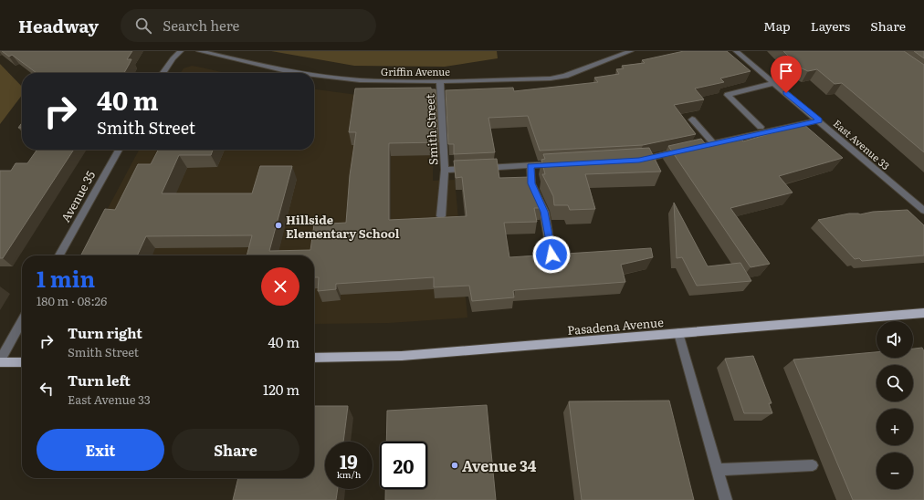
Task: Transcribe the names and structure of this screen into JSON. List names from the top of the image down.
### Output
{
  "streets": {
    "main road": ["Pasadena Avenue"],
    "street": [
      "Griffin Avenue",
      "Smith Street",
      "East Avenue 33",
      "Avenue 35"
    ]
  },
  "crossings": [
    ["Griffin Avenue", "Smith Street"]
  ],
  "places": ["Hillside Elementary School", "Avenue 34"],
  "page": {
    "header": "Headway",
    "search": "Search here",
    "nav": ["Map", "Layers", "Share"],
    "turn": ["40 m", "Smith Street"],
    "heading": ["1 min", "180 m · 08:26"],
    "list": [
      {
        "name": "Turn right",
        "note": "Smith Street",
        "value": "40 m"
      },
      {
        "name": "Turn left",
        "note": "East Avenue 33",
        "value": "120 m"
      }
    ],
    "map_buttons": ["+", "−"],
    "buttons": ["Exit", "Share"],
    "speed": "19 km/h",
    "limit": "20"
  }
}
